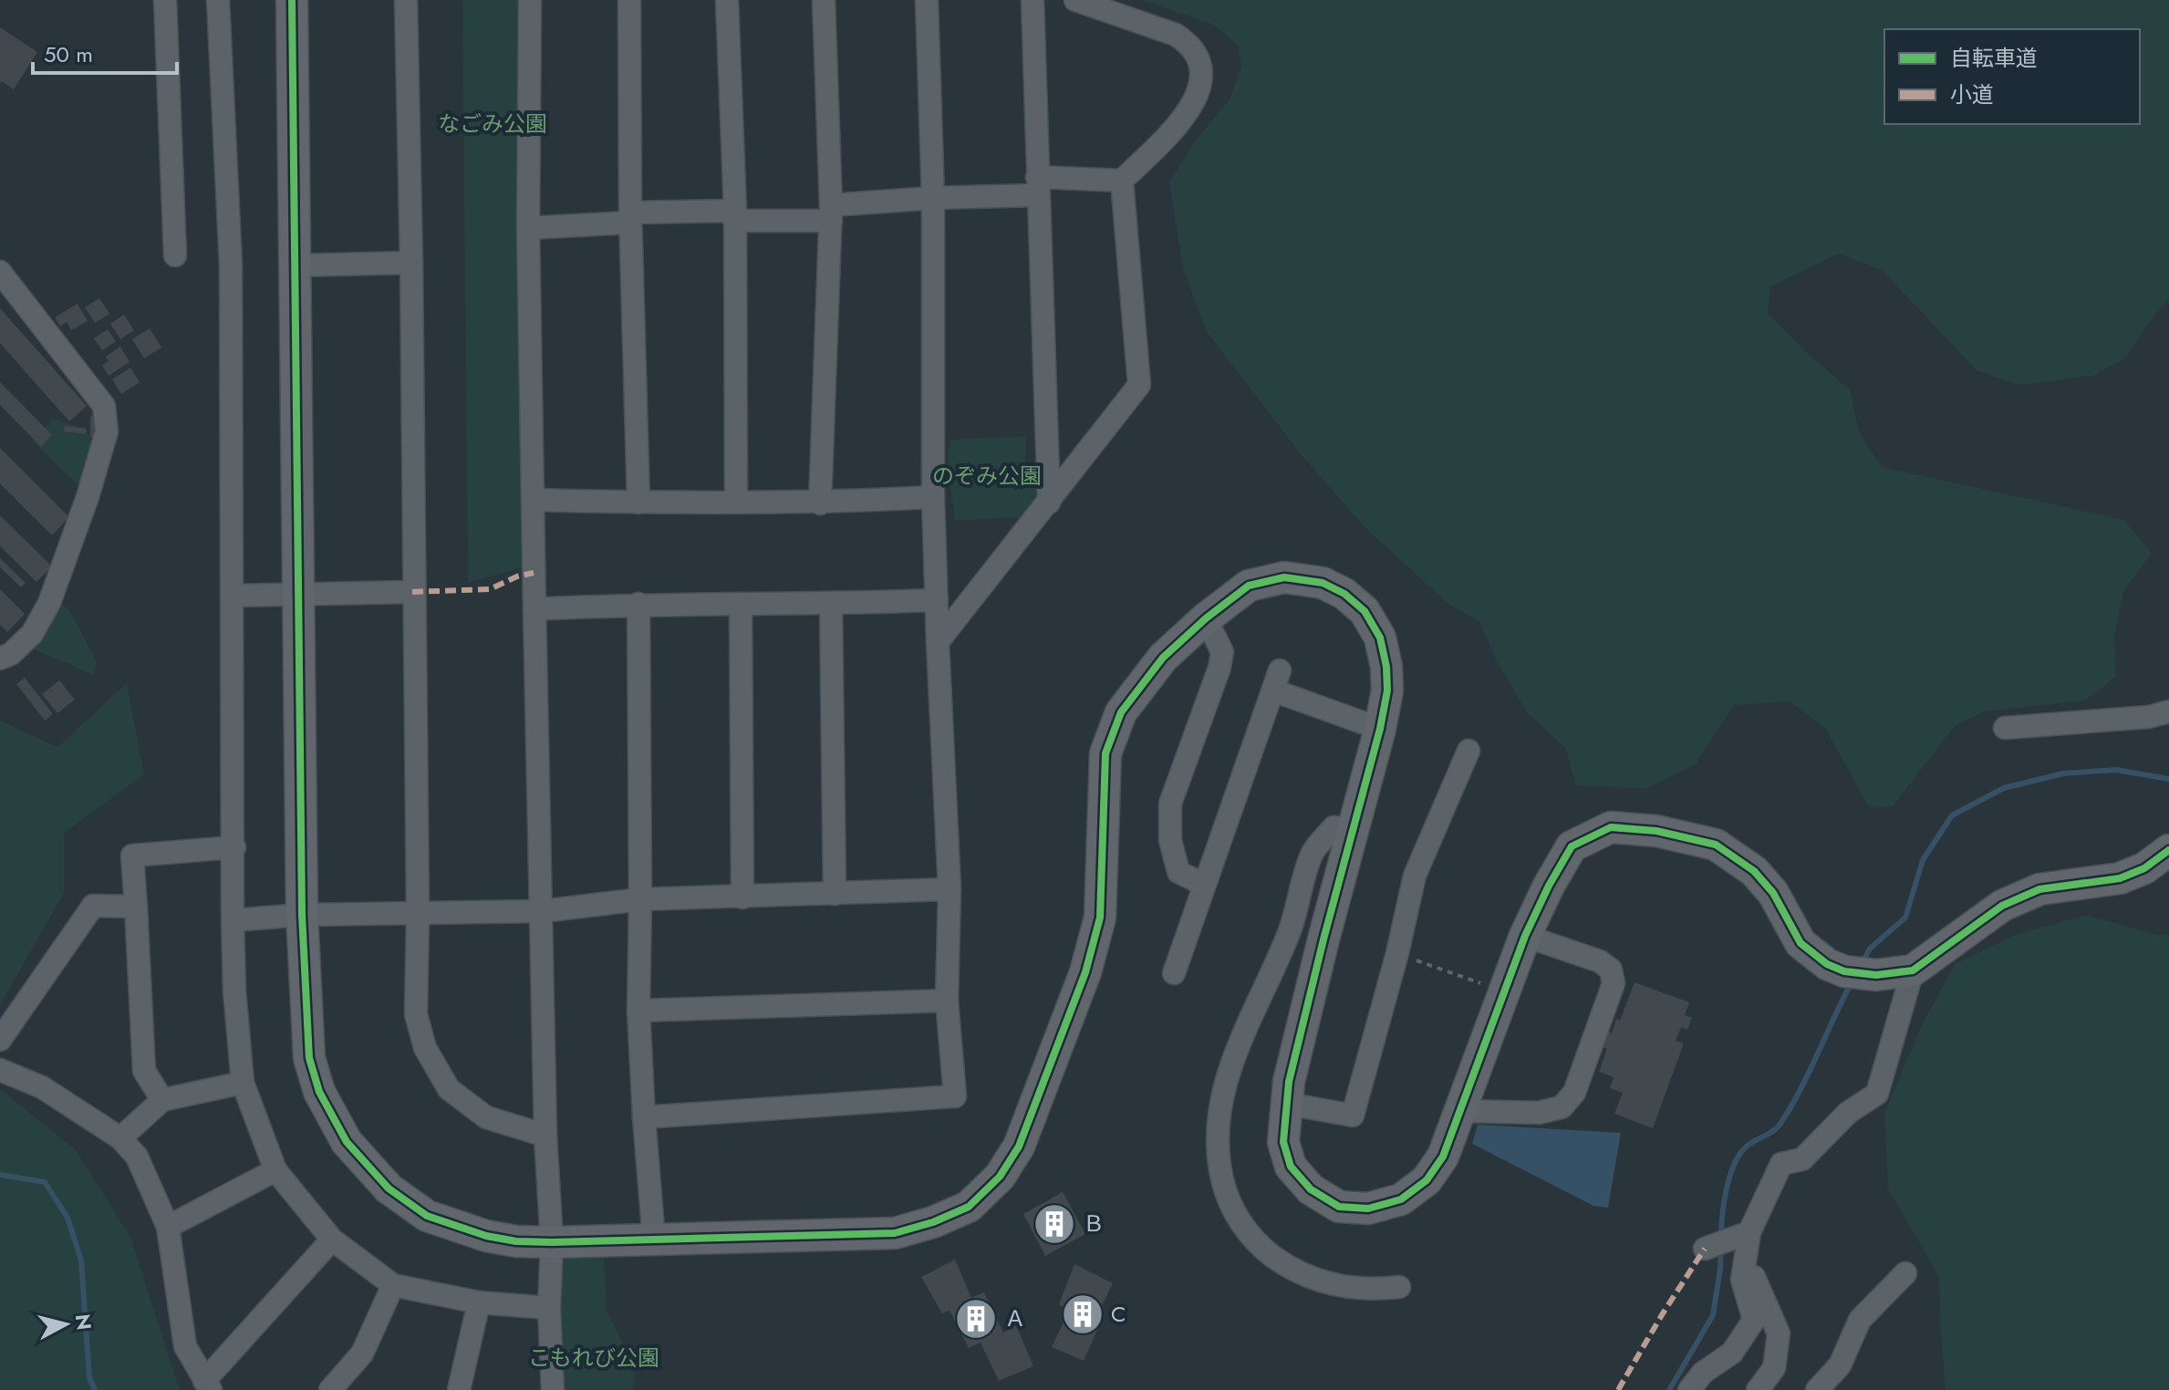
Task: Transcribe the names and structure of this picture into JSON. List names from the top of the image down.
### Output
{
  "parks": ["なごみ公園", "のぞみ公園", "こもれび公園"],
  "places": {
    "building": ["Ｂ", "C", "Ａ"]
  },
  "legend": ["自転車道", "小道"],
  "scale_bar": "50 m",
  "north": "right"
}
